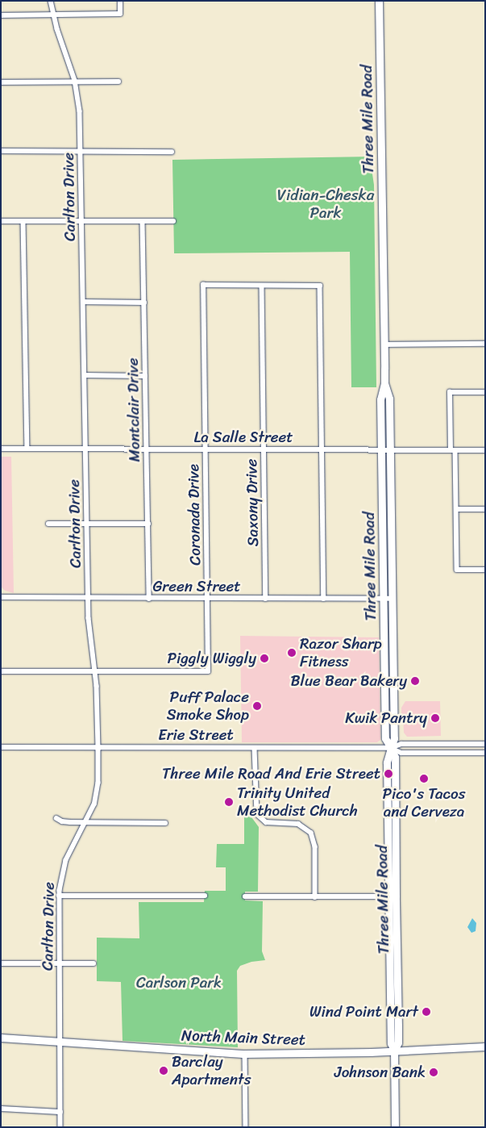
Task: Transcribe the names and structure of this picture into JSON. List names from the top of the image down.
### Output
{
  "streets": {
    "street": [
      "Three Mile Road",
      "Carlton Drive",
      "Montclair Drive",
      "La Salle Street",
      "Saxony Drive",
      "Coronada Drive",
      "Green Street",
      "Erie Street",
      "North Main Street"
    ]
  },
  "crossings": [
    ["Three Mile Road", "La Salle Street"],
    ["Three Mile Road", "Green Street"],
    ["Three Mile Road", "Erie Street"],
    ["Three Mile Road", "North Main Street"],
    ["Carlton Drive", "La Salle Street"],
    ["Carlton Drive", "Coronada Drive"],
    ["Carlton Drive", "Green Street"],
    ["Carlton Drive", "Erie Street"],
    ["Carlton Drive", "North Main Street"],
    ["Montclair Drive", "La Salle Street"],
    ["Montclair Drive", "Green Street"],
    ["La Salle Street", "Saxony Drive"],
    ["La Salle Street", "Coronada Drive"],
    ["Saxony Drive", "Coronada Drive"],
    ["Saxony Drive", "Green Street"],
    ["Coronada Drive", "Green Street"]
  ],
  "parks": ["Vidian-Cheska Park", "Carlson Park"],
  "places": [
    "Razor Sharp Fitness",
    "Piggly Wiggly",
    "Blue Bear Bakery",
    "Puff Palace Smoke Shop",
    "Kwik Pantry",
    "Three Mile Road And Erie Street",
    "Pico's Tacos and Cerveza",
    "Trinity United Methodist Church",
    "Wind Point Mart",
    "Barclay Apartments",
    "Johnson Bank"
  ]
}
